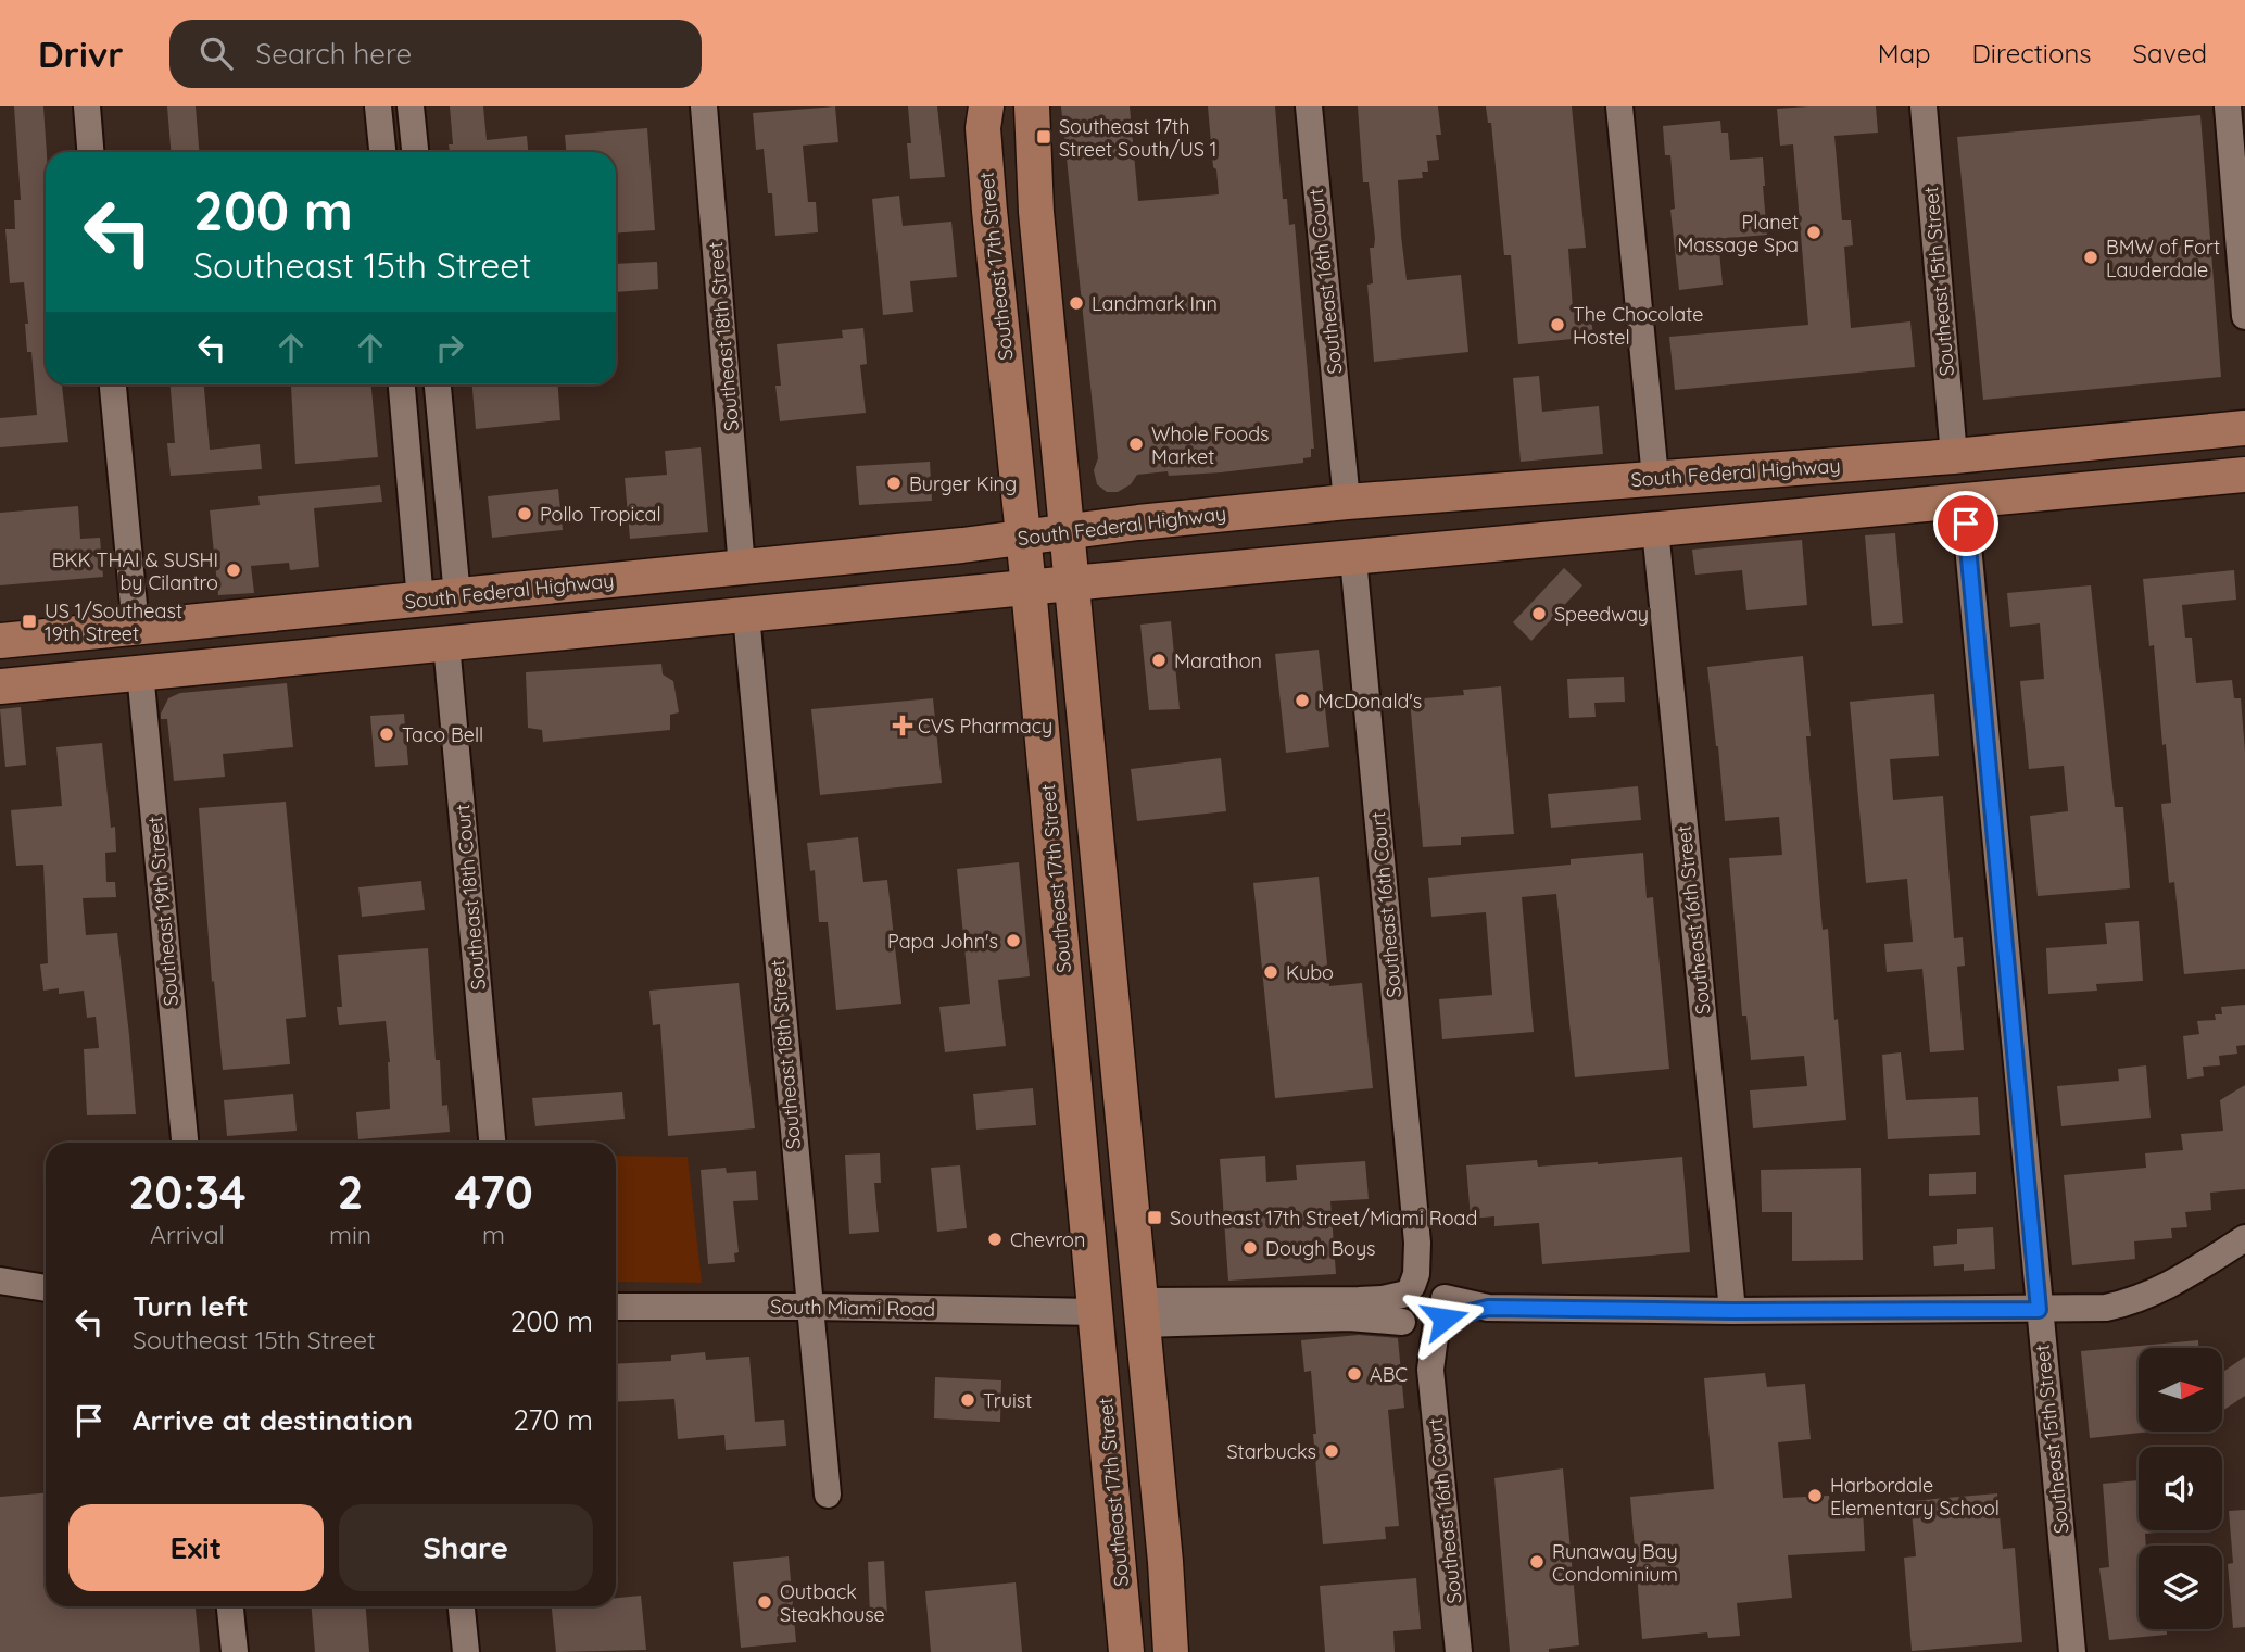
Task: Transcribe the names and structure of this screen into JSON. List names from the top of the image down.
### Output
{
  "streets": {
    "main road": ["Southeast 17th Street", "South Federal Highway"],
    "street": [
      "Southeast 16th Court",
      "Southeast 15th Street",
      "Southeast 18th Street",
      "Southeast 18th Court",
      "Southeast 19th Street",
      "Southeast 16th Street",
      "South Miami Road"
    ]
  },
  "crossings": [
    ["Southeast 17th Street", "South Federal Highway"],
    ["Southeast 17th Street", "South Miami Road"],
    ["Southeast 16th Court", "South Federal Highway"],
    ["Southeast 15th Street", "South Federal Highway"],
    ["Southeast 18th Street", "South Federal Highway"],
    ["Southeast 18th Street", "South Miami Road"]
  ],
  "places": {
    "transit": ["Southeast 17th Street South/US 1", "US 1/Southeast 19th Street", "Southeast 17th Street/Miami Road"],
    "other": [
      "Planet Massage Spa",
      "BMW of Fort Lauderdale",
      "Landmark Inn",
      "The Chocolate Hostel",
      "Whole Foods Market",
      "Burger King",
      "Pollo Tropical",
      "BKK THAI & SUSHI by Cilantro",
      "Speedway",
      "Marathon",
      "McDonald's",
      "Taco Bell",
      "Papa John's",
      "Kubo",
      "Chevron",
      "Dough Boys",
      "ABC",
      "Truist",
      "Starbucks",
      "Harbordale Elementary School",
      "Runaway Bay Condominium",
      "Outback Steakhouse"
    ],
    "health": ["CVS Pharmacy"]
  },
  "north": "right",
  "page": {
    "header": "Drivr",
    "search": "Search here",
    "nav": ["Map", "Directions", "Saved"],
    "turn": ["200 m", "Southeast 15th Street"],
    "eta": [
      "20:34",
      "Arrival",
      "2",
      "min",
      "470",
      "m"
    ],
    "list": [
      {
        "name": "Turn left",
        "note": "Southeast 15th Street",
        "value": "200 m"
      },
      {
        "name": "Arrive at destination",
        "value": "270 m"
      }
    ],
    "buttons": ["Exit", "Share"]
  }
}
